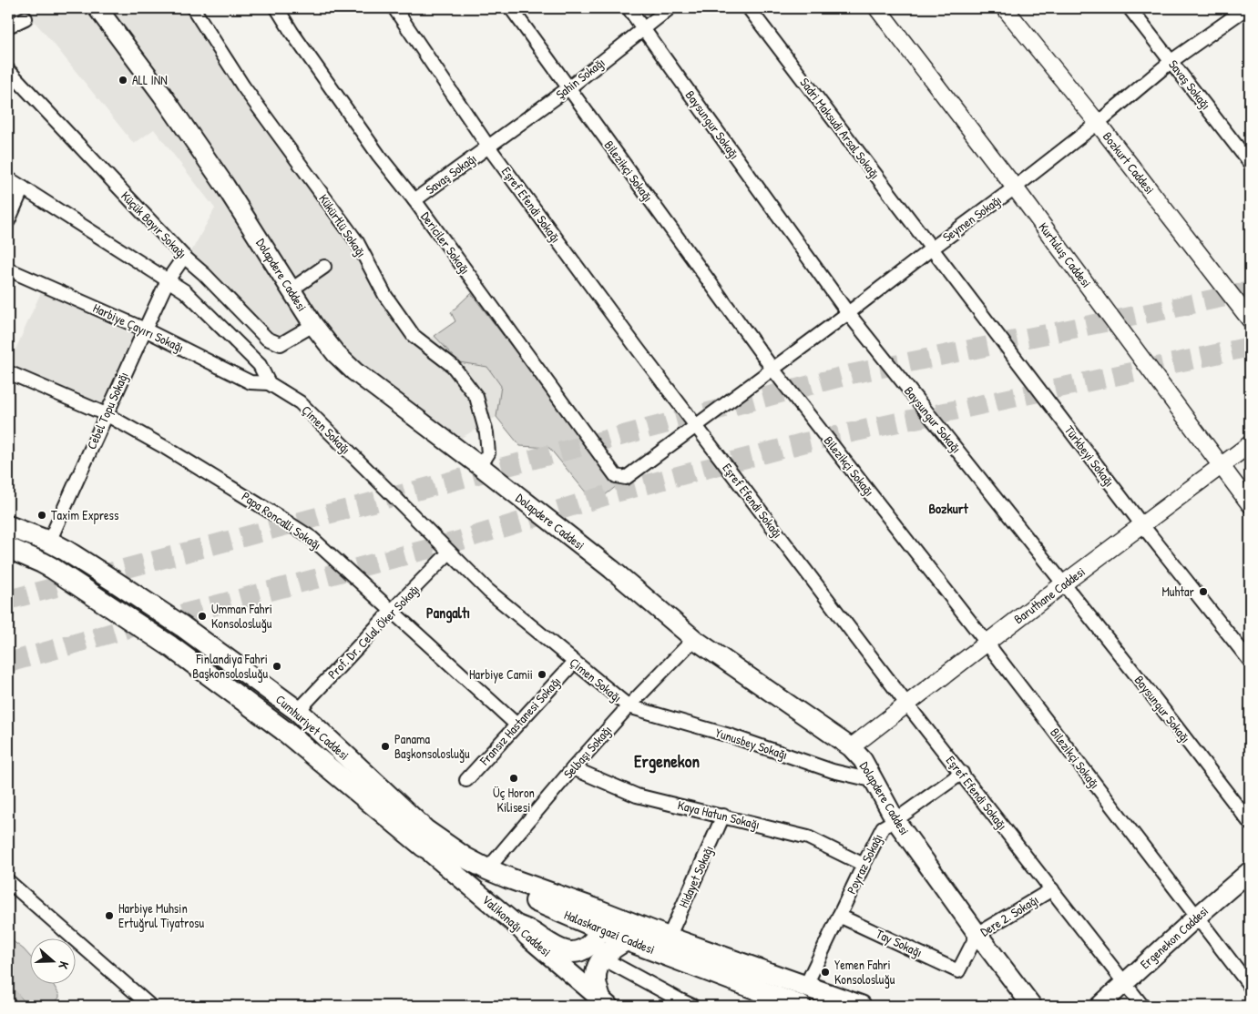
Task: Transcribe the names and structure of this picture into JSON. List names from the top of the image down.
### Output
{
  "streets": {
    "main road": [
      "Dolapdere Caddesi",
      "Cumhuriyet Caddesi",
      "Valikonağı Caddesi",
      "Halaskargazi Caddesi",
      "Ergenekon Caddesi"
    ],
    "street": [
      "Şahin Sokağı",
      "Savaş Sokağı",
      "Baysungur Sokağı",
      "Sadri Maksudi Arsal Sokağı",
      "Bozkurt Caddesi",
      "Bilezikçi Sokağı",
      "Eşref Efendi Sokağı",
      "Seymen Sokağı",
      "Küçük Bayır Sokağı",
      "Kükürtlü Sokağı",
      "Dericiler Sokağı",
      "Kurtuluş Caddesi",
      "Harbiye Çayırı Sokağı",
      "Cebel Topu Sokağı",
      "Çimen Sokağı",
      "Türkbeyi Sokağı",
      "Papa Roncalli Sokağı",
      "Baruthane Caddesi",
      "Prof. Dr. Celal Öker Sokağı",
      "Fransız Hastanesi Sokağı",
      "Yunusbey Sokağı",
      "Selbaşı Sokağı",
      "Kaya Hatun Sokağı",
      "Poyraz Sokağı",
      "Hidayet Sokağı",
      "Dere 2. Sokağı",
      "Tay Sokağı"
    ]
  },
  "crossings": [
    ["Şahin Sokağı", "Savaş Sokağı"],
    ["Şahin Sokağı", "Baysungur Sokağı"],
    ["Şahin Sokağı", "Bilezikçi Sokağı"],
    ["Şahin Sokağı", "Eşref Efendi Sokağı"],
    ["Savaş Sokağı", "Eşref Efendi Sokağı"],
    ["Savaş Sokağı", "Seymen Sokağı"],
    ["Savaş Sokağı", "Dericiler Sokağı"],
    ["Baysungur Sokağı", "Seymen Sokağı"],
    ["Baysungur Sokağı", "Baruthane Caddesi"],
    ["Sadri Maksudi Arsal Sokağı", "Seymen Sokağı"],
    ["Sadri Maksudi Arsal Sokağı", "Türkbeyi Sokağı"],
    ["Bozkurt Caddesi", "Seymen Sokağı"],
    ["Bilezikçi Sokağı", "Seymen Sokağı"],
    ["Bilezikçi Sokağı", "Baruthane Caddesi"],
    ["Bilezikçi Sokağı", "Ergenekon Caddesi"],
    ["Eşref Efendi Sokağı", "Seymen Sokağı"],
    ["Eşref Efendi Sokağı", "Dericiler Sokağı"],
    ["Eşref Efendi Sokağı", "Baruthane Caddesi"],
    ["Eşref Efendi Sokağı", "Poyraz Sokağı"],
    ["Eşref Efendi Sokağı", "Dere 2. Sokağı"],
    ["Eşref Efendi Sokağı", "Ergenekon Caddesi"],
    ["Seymen Sokağı", "Dericiler Sokağı"],
    ["Seymen Sokağı", "Kurtuluş Caddesi"],
    ["Seymen Sokağı", "Türkbeyi Sokağı"],
    ["Küçük Bayır Sokağı", "Dolapdere Caddesi"],
    ["Küçük Bayır Sokağı", "Cebel Topu Sokağı"],
    ["Kükürtlü Sokağı", "Dolapdere Caddesi"],
    ["Kurtuluş Caddesi", "Baruthane Caddesi"],
    ["Dolapdere Caddesi", "Baruthane Caddesi"],
    ["Dolapdere Caddesi", "Yunusbey Sokağı"],
    ["Dolapdere Caddesi", "Selbaşı Sokağı"],
    ["Dolapdere Caddesi", "Poyraz Sokağı"],
    ["Dolapdere Caddesi", "Dere 2. Sokağı"],
    ["Harbiye Çayırı Sokağı", "Cebel Topu Sokağı"],
    ["Harbiye Çayırı Sokağı", "Çimen Sokağı"],
    ["Cebel Topu Sokağı", "Çimen Sokağı"],
    ["Cebel Topu Sokağı", "Papa Roncalli Sokağı"],
    ["Cebel Topu Sokağı", "Cumhuriyet Caddesi"],
    ["Çimen Sokağı", "Prof. Dr. Celal Öker Sokağı"],
    ["Çimen Sokağı", "Fransız Hastanesi Sokağı"],
    ["Çimen Sokağı", "Yunusbey Sokağı"],
    ["Çimen Sokağı", "Selbaşı Sokağı"],
    ["Türkbeyi Sokağı", "Baruthane Caddesi"],
    ["Papa Roncalli Sokağı", "Prof. Dr. Celal Öker Sokağı"],
    ["Papa Roncalli Sokağı", "Fransız Hastanesi Sokağı"],
    ["Prof. Dr. Celal Öker Sokağı", "Cumhuriyet Caddesi"],
    ["Cumhuriyet Caddesi", "Selbaşı Sokağı"],
    ["Cumhuriyet Caddesi", "Valikonağı Caddesi"],
    ["Cumhuriyet Caddesi", "Halaskargazi Caddesi"],
    ["Yunusbey Sokağı", "Selbaşı Sokağı"],
    ["Selbaşı Sokağı", "Kaya Hatun Sokağı"],
    ["Kaya Hatun Sokağı", "Poyraz Sokağı"],
    ["Kaya Hatun Sokağı", "Hidayet Sokağı"],
    ["Poyraz Sokağı", "Halaskargazi Caddesi"],
    ["Poyraz Sokağı", "Tay Sokağı"],
    ["Hidayet Sokağı", "Halaskargazi Caddesi"],
    ["Dere 2. Sokağı", "Tay Sokağı"],
    ["Valikonağı Caddesi", "Halaskargazi Caddesi"]
  ],
  "districts": ["Bozkurt", "Pangaltı", "Ergenekon"],
  "places": [
    "ALL INN",
    "Taxim Express",
    "Muhtar",
    "Umman Fahri Konsolosluğu",
    "Finlandiya Fahri Başkonsolosluğu",
    "Harbiye Camii",
    "Panama Başkonsolosluğu",
    "Üç Horon Kilisesi",
    "Harbiye Muhsin Ertuğrul Tiyatrosu",
    "Yemen Fahri Konsolosluğu"
  ],
  "north": "right"
}
